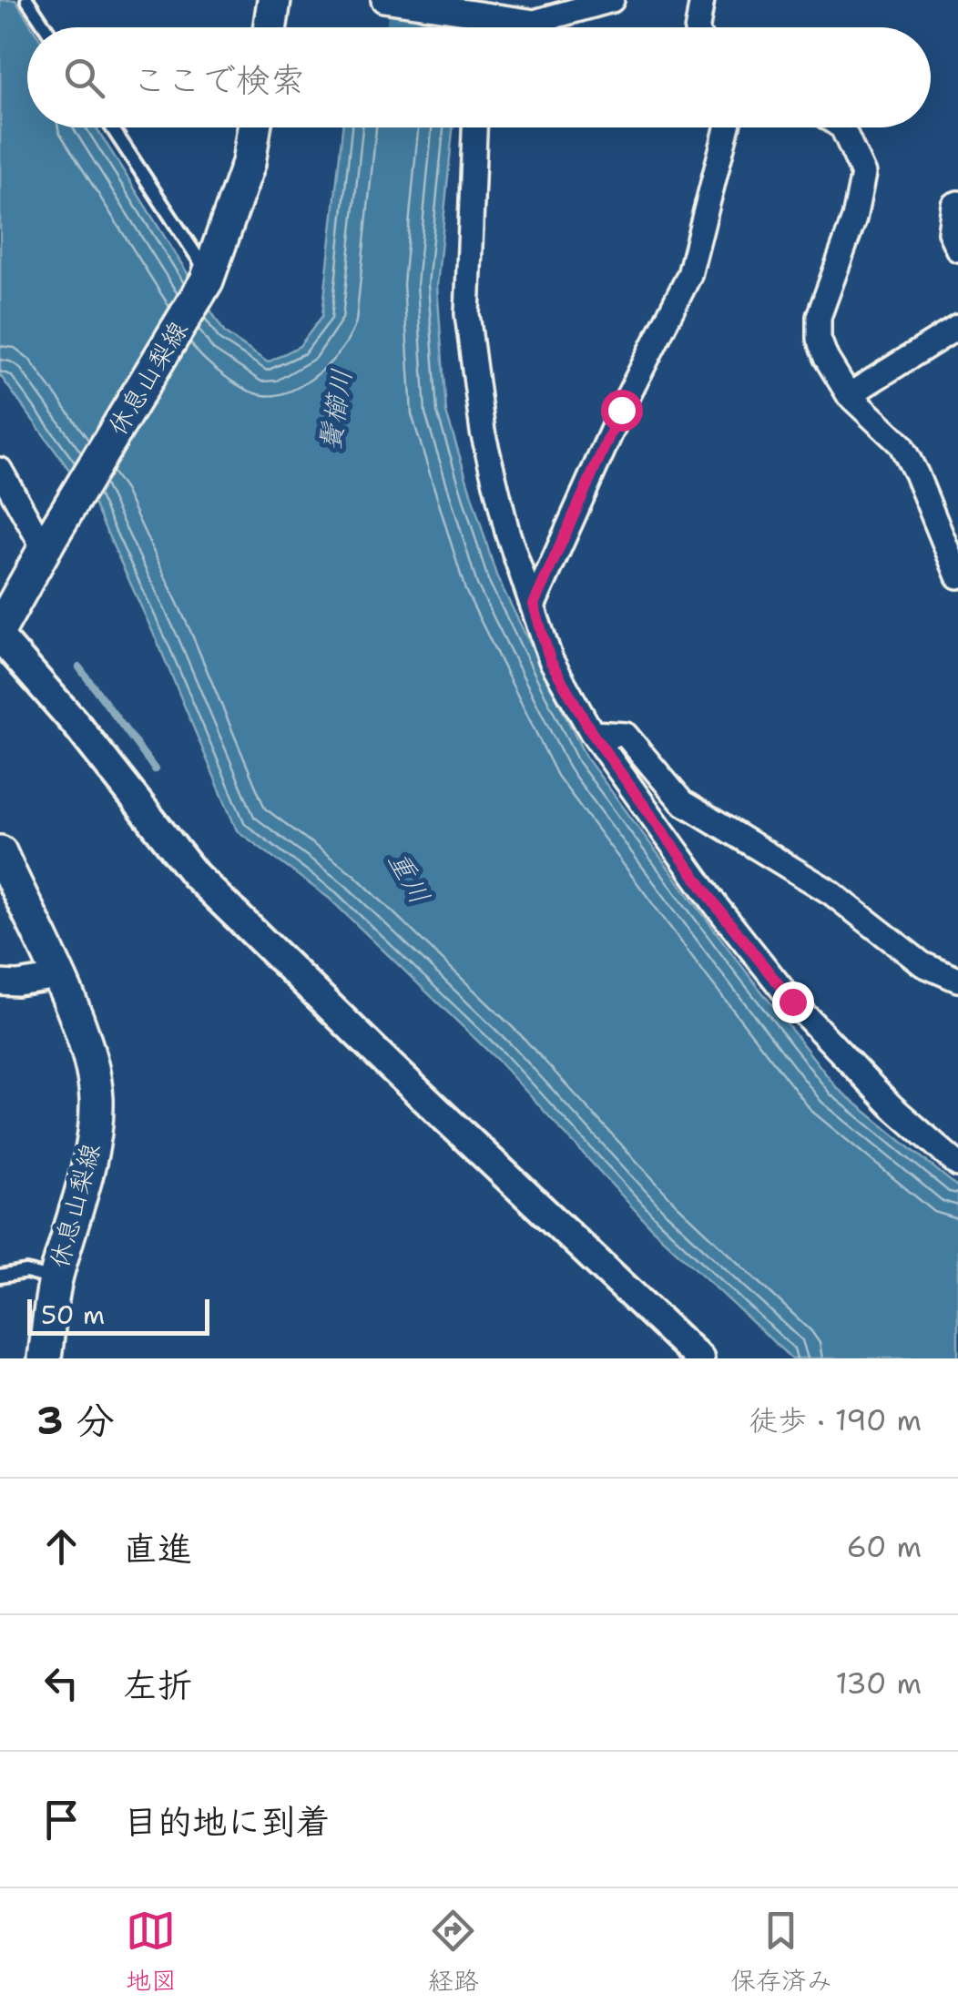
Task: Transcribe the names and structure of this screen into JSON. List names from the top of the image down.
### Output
{
  "streets": {
    "main road": ["休息山梨線"]
  },
  "water": ["鬢櫛川", "重川"],
  "scale_bar": "50 m",
  "page": {
    "search": "ここで検索",
    "scale": "50 m",
    "heading": ["3 分", "徒歩 · 190 m"],
    "list": [
      ["直進", "60 m"],
      ["左折", "130 m"],
      "目的地に到着"
    ],
    "nav": ["地図", "経路", "保存済み"]
  }
}
